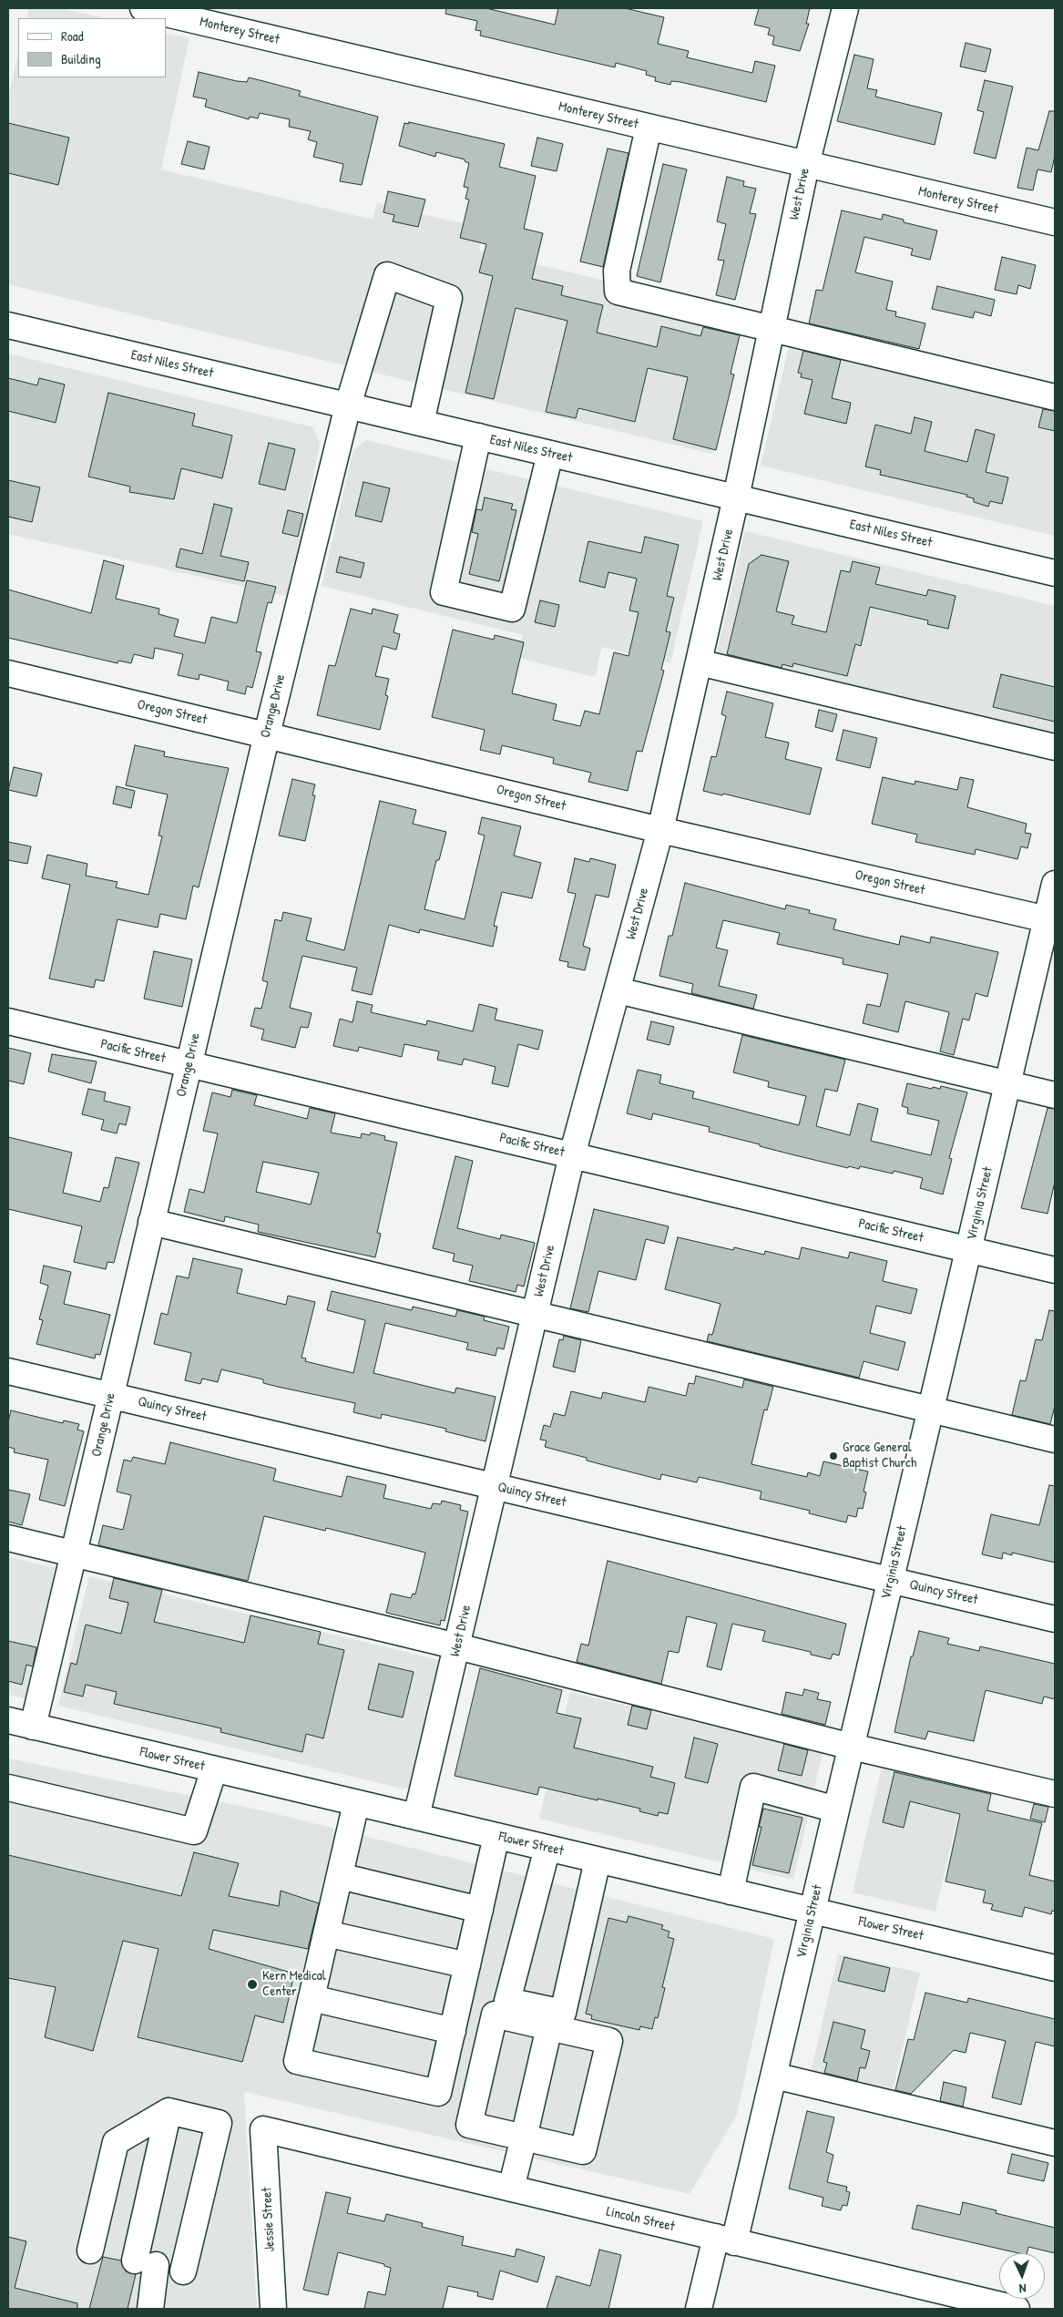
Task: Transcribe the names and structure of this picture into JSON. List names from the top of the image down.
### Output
{
  "streets": {
    "street": [
      "Monterey Street",
      "West Drive",
      "East Niles Street",
      "Orange Drive",
      "Oregon Street",
      "Pacific Street",
      "Virginia Street",
      "Quincy Street",
      "Flower Street",
      "Jessie Street",
      "Lincoln Street"
    ]
  },
  "crossings": [
    ["Monterey Street", "West Drive"],
    ["West Drive", "East Niles Street"],
    ["West Drive", "Oregon Street"],
    ["West Drive", "Pacific Street"],
    ["West Drive", "Quincy Street"],
    ["West Drive", "Flower Street"],
    ["East Niles Street", "Orange Drive"],
    ["Orange Drive", "Oregon Street"],
    ["Orange Drive", "Pacific Street"],
    ["Orange Drive", "Quincy Street"],
    ["Orange Drive", "Flower Street"],
    ["Oregon Street", "Virginia Street"],
    ["Pacific Street", "Virginia Street"],
    ["Virginia Street", "Quincy Street"],
    ["Virginia Street", "Flower Street"],
    ["Virginia Street", "Lincoln Street"],
    ["Jessie Street", "Lincoln Street"]
  ],
  "places": ["Grace General Baptist Church", "Kern Medical Center"],
  "legend": ["Road", "Building"],
  "north": "bottom"
}
